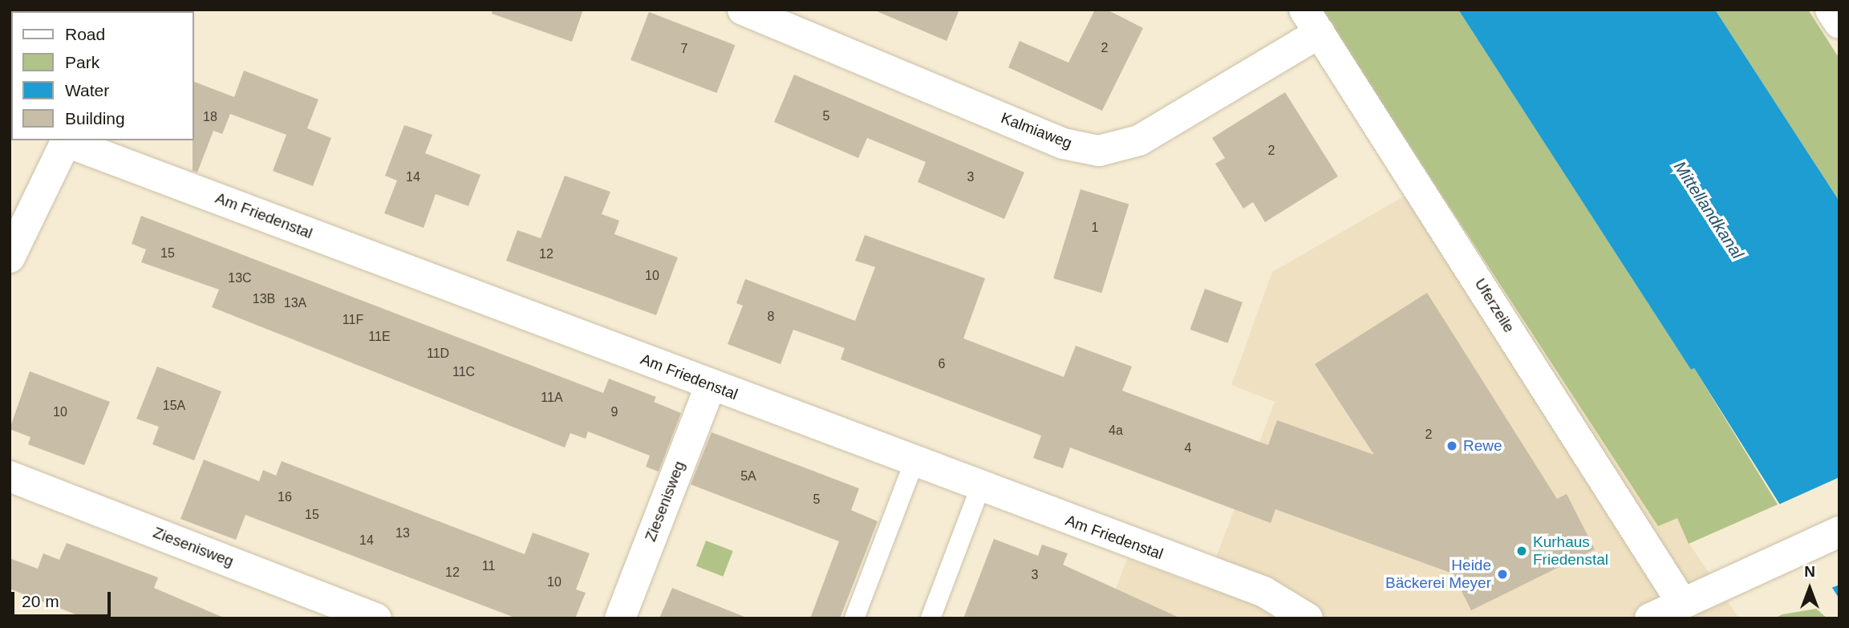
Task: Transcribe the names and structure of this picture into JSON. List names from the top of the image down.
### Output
{
  "streets": {
    "street": [
      "Kalmiaweg",
      "Am Friedenstal",
      "Uferzeile",
      "Ziesenisweg"
    ]
  },
  "crossings": [
    ["Kalmiaweg", "Uferzeile"],
    ["Am Friedenstal", "Ziesenisweg"]
  ],
  "water": ["Mittellandkanal"],
  "places": ["Rewe", "Kurhaus Friedenstal", "Heide Bäckerei Meyer"],
  "house_numbers": [
    "2",
    "7",
    "5",
    "18",
    "2",
    "14",
    "3",
    "1",
    "15",
    "12",
    "10",
    "13C",
    "13B",
    "13A",
    "8",
    "11F",
    "11E",
    "11D",
    "6",
    "11C",
    "11A",
    "15A",
    "10",
    "9",
    "4a",
    "2",
    "4",
    "5A",
    "16",
    "5",
    "15",
    "13",
    "14",
    "11",
    "12",
    "3",
    "10"
  ],
  "legend": [
    "Road",
    "Park",
    "Water",
    "Building"
  ],
  "scale_bar": "20 m",
  "north": "top"
}
